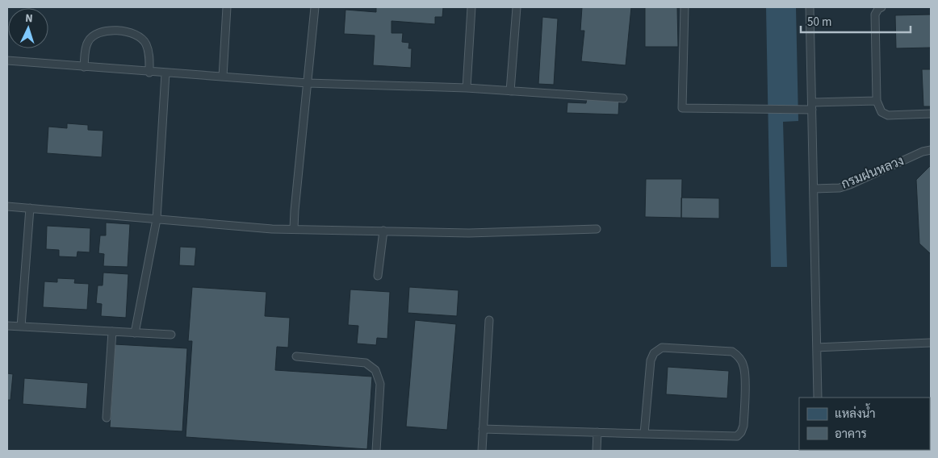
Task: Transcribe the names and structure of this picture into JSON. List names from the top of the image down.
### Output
{
  "streets": {
    "lane": ["กรมฝนหลวง"]
  },
  "legend": ["แหล่งน้ำ", "อาคาร"],
  "scale_bar": "50 m",
  "north": "top"
}
